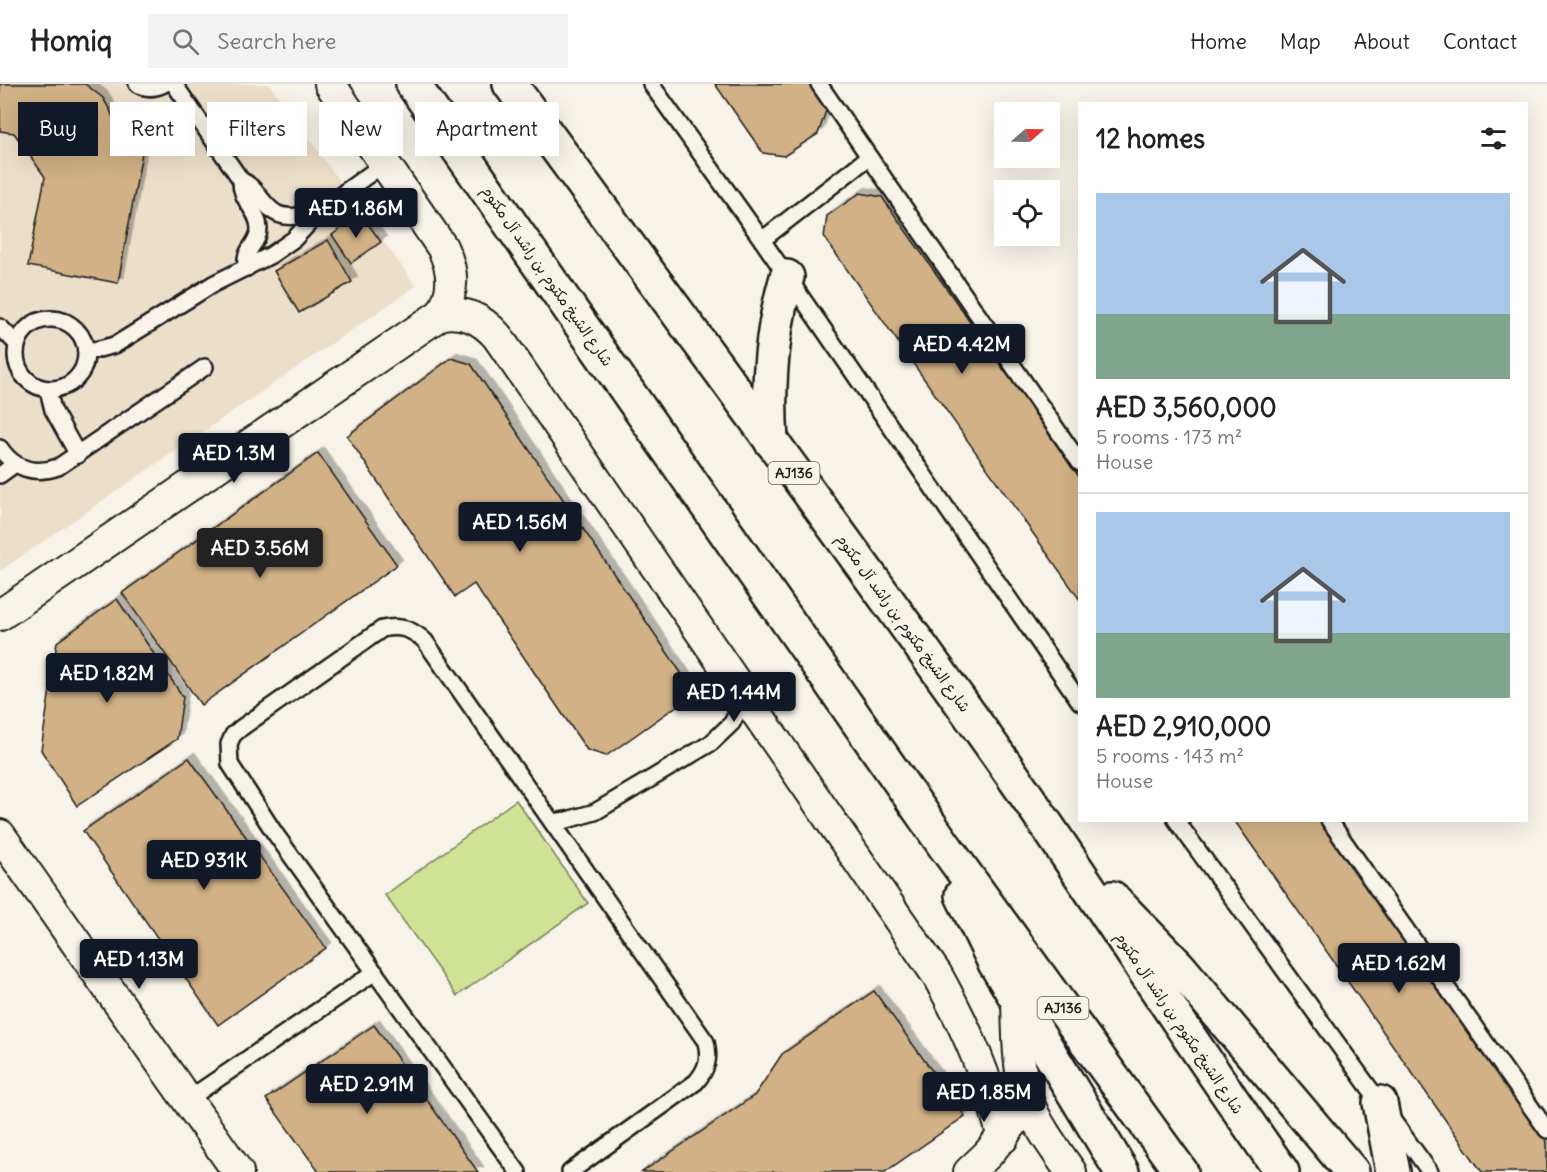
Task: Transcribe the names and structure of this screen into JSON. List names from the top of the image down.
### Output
{
  "streets": {
    "main road": ["شارع الشيخ مكتوم بن راشد آل مكتوم", "AJ136"]
  },
  "north": "right",
  "page": {
    "header": "Homiq",
    "search": "Search here",
    "nav": [
      "Home",
      "Map",
      "About",
      "Contact"
    ],
    "chip": [
      "Buy",
      "Rent",
      "Filters",
      "New",
      "Apartment"
    ],
    "heading": "12 homes",
    "list": [
      {
        "name": "AED 3,560,000",
        "note": "5 rooms · 173 m² · House"
      },
      {
        "name": "AED 2,910,000",
        "note": "5 rooms · 143 m² · House"
      }
    ],
    "price": [
      "AED 1.86M",
      "AED 4.42M",
      "AED 1.3M",
      "AED 1.56M",
      "AED 3.56M",
      "AED 1.82M",
      "AED 1.44M",
      "AED 931K",
      "AED 1.13M",
      "AED 1.62M",
      "AED 2.91M",
      "AED 1.85M"
    ]
  }
}
